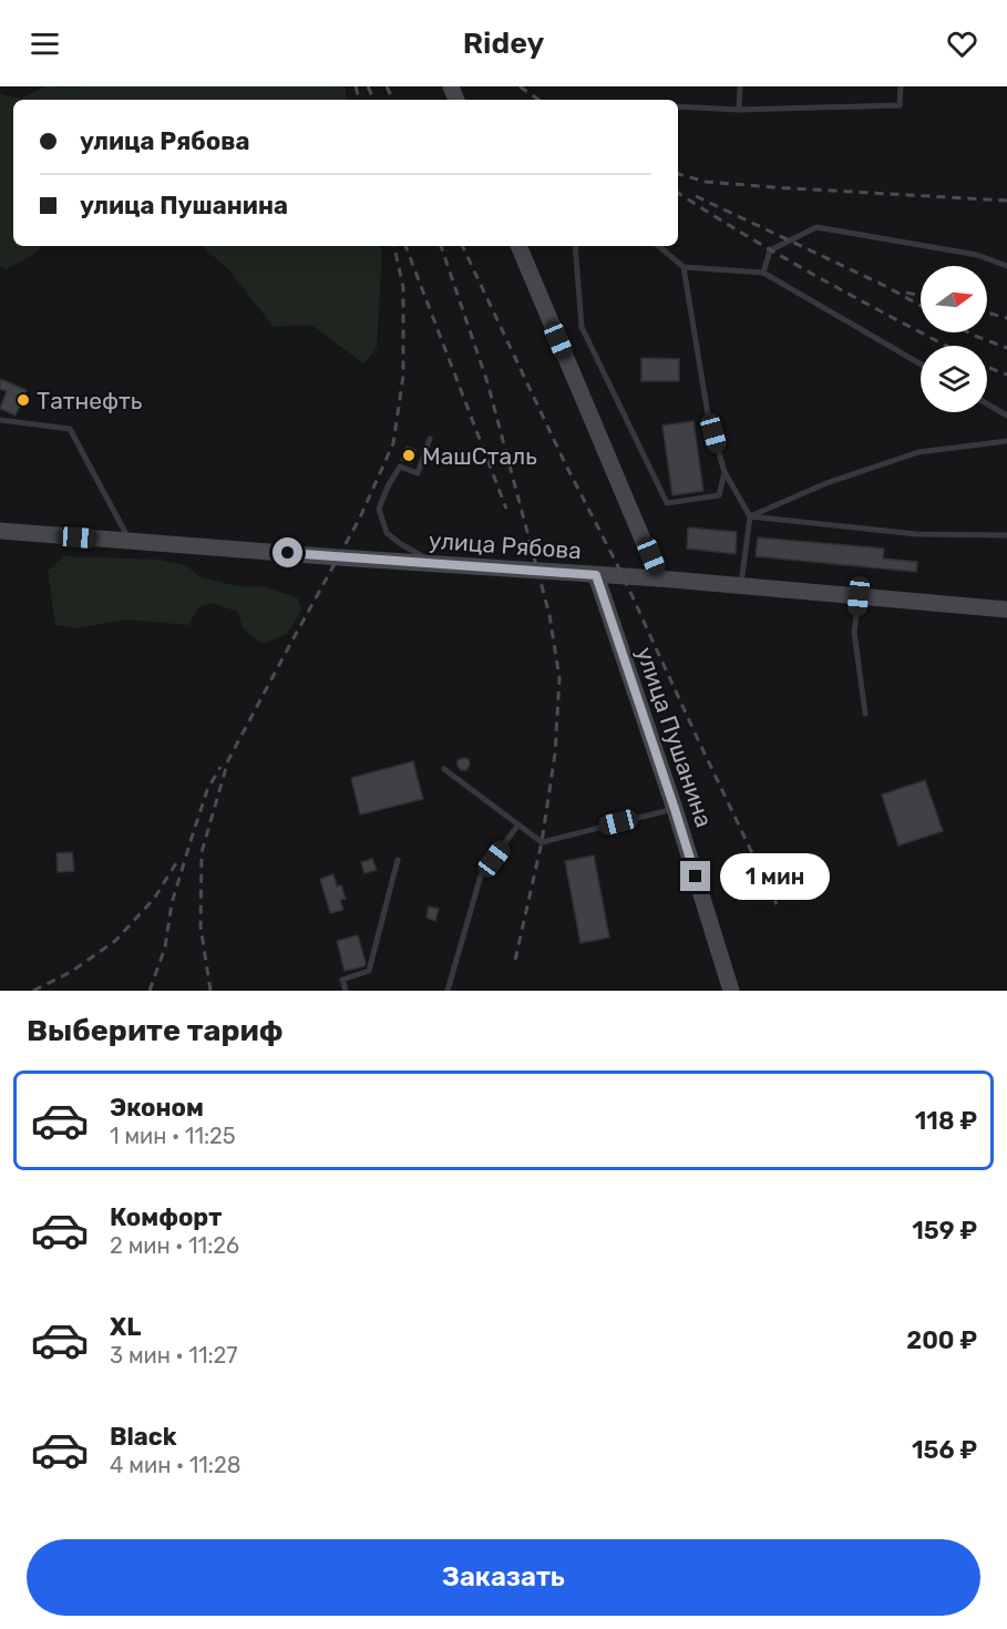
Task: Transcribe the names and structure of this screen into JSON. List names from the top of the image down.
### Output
{
  "streets": {
    "street": ["улица Рябова", "улица Пушанина"]
  },
  "crossings": [
    ["улица Рябова", "улица Пушанина"]
  ],
  "places": ["Татнефть", "МашСталь"],
  "north": "right",
  "page": {
    "header": "Ridey",
    "banner": ["улица Рябова", "улица Пушанина"],
    "bubble": "1 мин",
    "heading": "Выберите тариф",
    "list": [
      {
        "name": "Эконом",
        "note": "1 мин · 11:25",
        "value": "118 ₽"
      },
      {
        "name": "Комфорт",
        "note": "2 мин · 11:26",
        "value": "159 ₽"
      },
      {
        "name": "XL",
        "note": "3 мин · 11:27",
        "value": "200 ₽"
      },
      {
        "name": "Black",
        "note": "4 мин · 11:28",
        "value": "156 ₽"
      }
    ],
    "buttons": "Заказать"
  }
}
